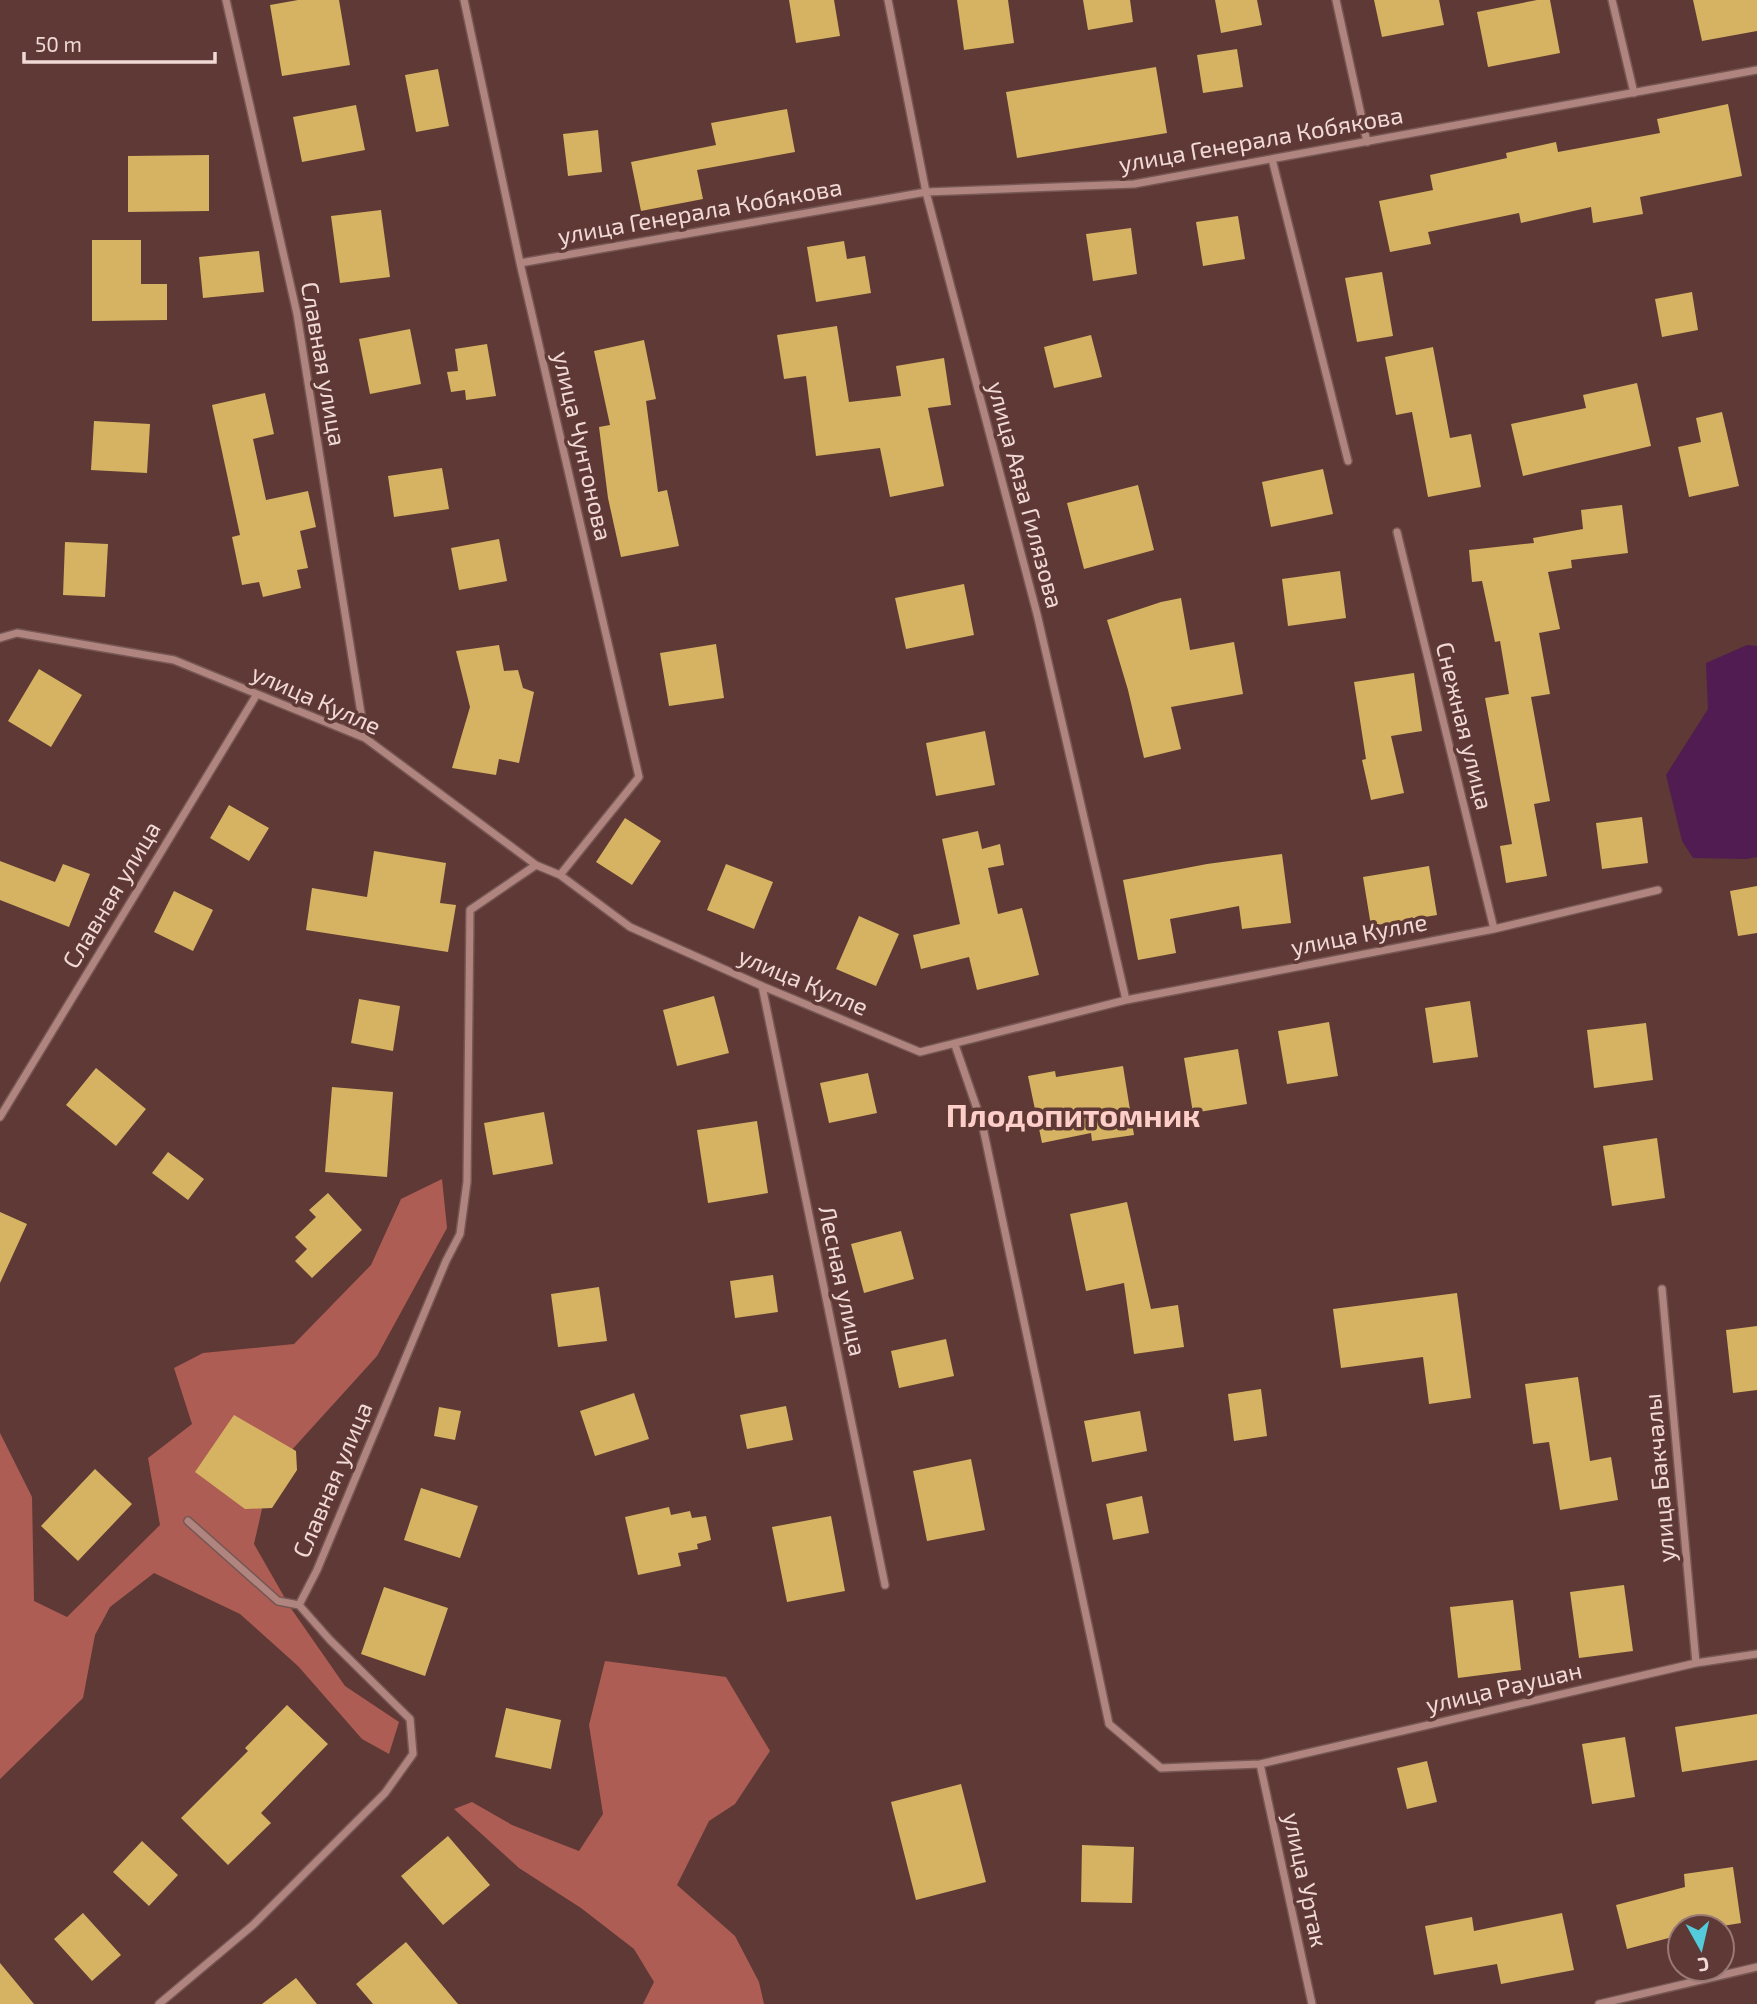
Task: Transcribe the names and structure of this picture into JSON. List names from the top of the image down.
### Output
{
  "streets": {
    "street": [
      "улица Генерала Кобякова",
      "Славная улица",
      "улица Чунтонова",
      "улица Аяза Гилязова",
      "улица Кулле",
      "Снежная улица",
      "Лесная улица",
      "улица Бакчалы",
      "улица Раушан",
      "улица Уртак"
    ]
  },
  "crossings": [
    ["улица Генерала Кобякова", "улица Чунтонова"],
    ["улица Генерала Кобякова", "улица Аяза Гилязова"],
    ["Славная улица", "улица Кулле"],
    ["улица Чунтонова", "улица Кулле"],
    ["улица Аяза Гилязова", "улица Кулле"],
    ["улица Кулле", "Снежная улица"],
    ["улица Кулле", "Лесная улица"],
    ["улица Кулле", "улица Раушан"],
    ["улица Бакчалы", "улица Раушан"],
    ["улица Раушан", "улица Уртак"]
  ],
  "districts": ["Плодопитомник"],
  "scale_bar": "50 m",
  "north": "bottom"
}
